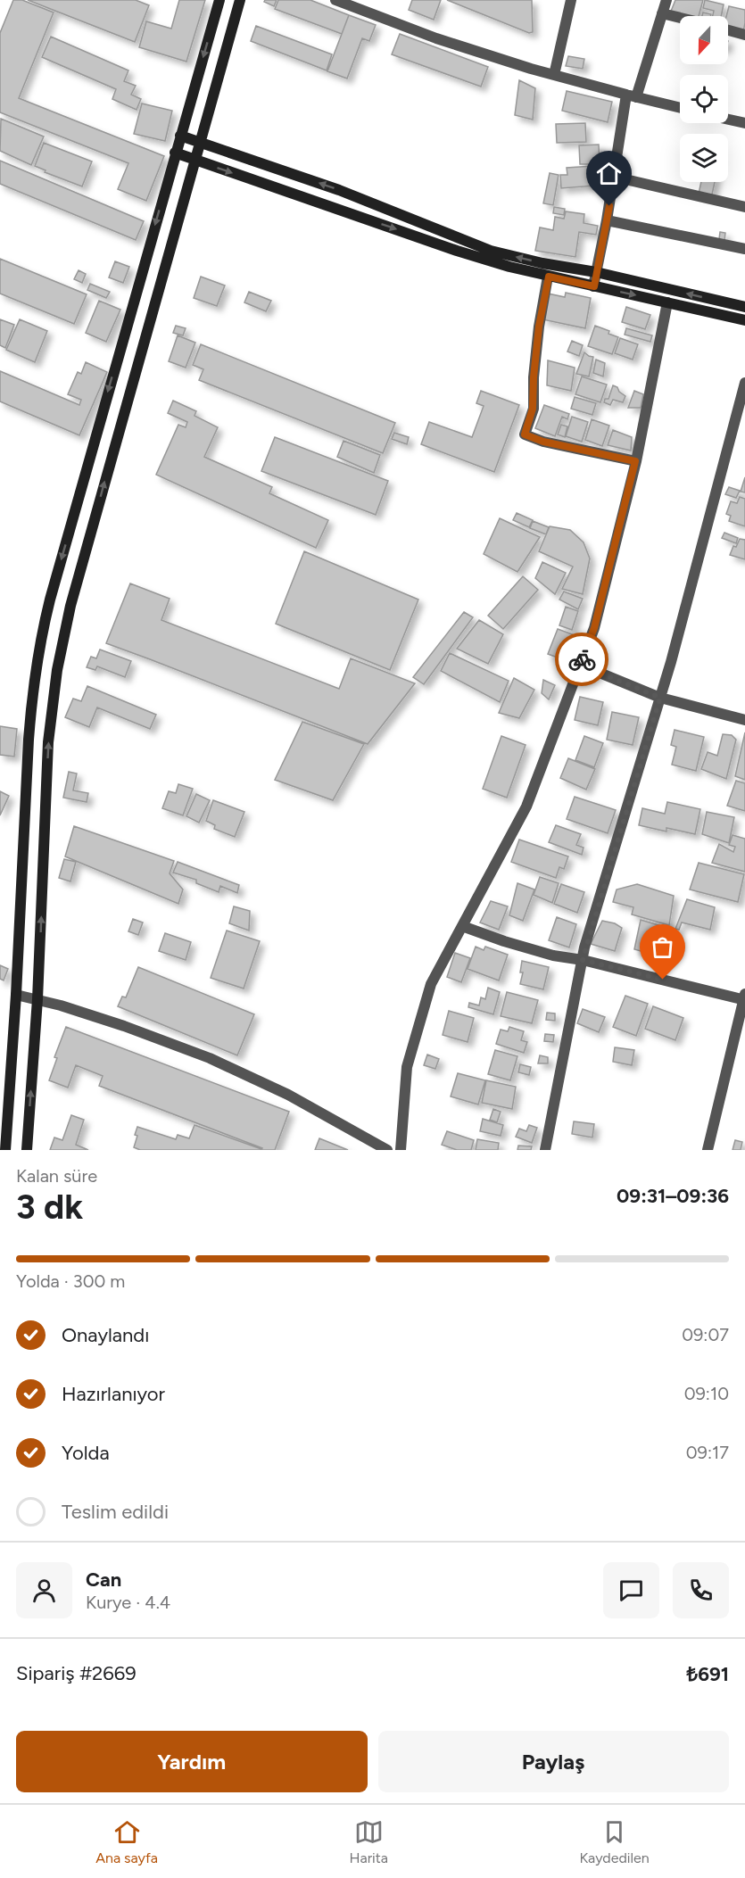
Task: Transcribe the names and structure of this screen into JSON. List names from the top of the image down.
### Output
{
  "north": "bottom",
  "page": {
    "heading": ["3 dk", "Kalan süre", "09:31–09:36"],
    "panel": [
      "Can",
      "Kurye · 4.4",
      "Sipariş #2669",
      "₺691"
    ],
    "bar": "Yolda · 300 m",
    "list": [
      ["Onaylandı", "09:07"],
      ["Hazırlanıyor", "09:10"],
      ["Yolda", "09:17"],
      "Teslim edildi"
    ],
    "buttons": ["Yardım", "Paylaş"],
    "tabs": ["Ana sayfa", "Harita", "Kaydedilen"]
  }
}
